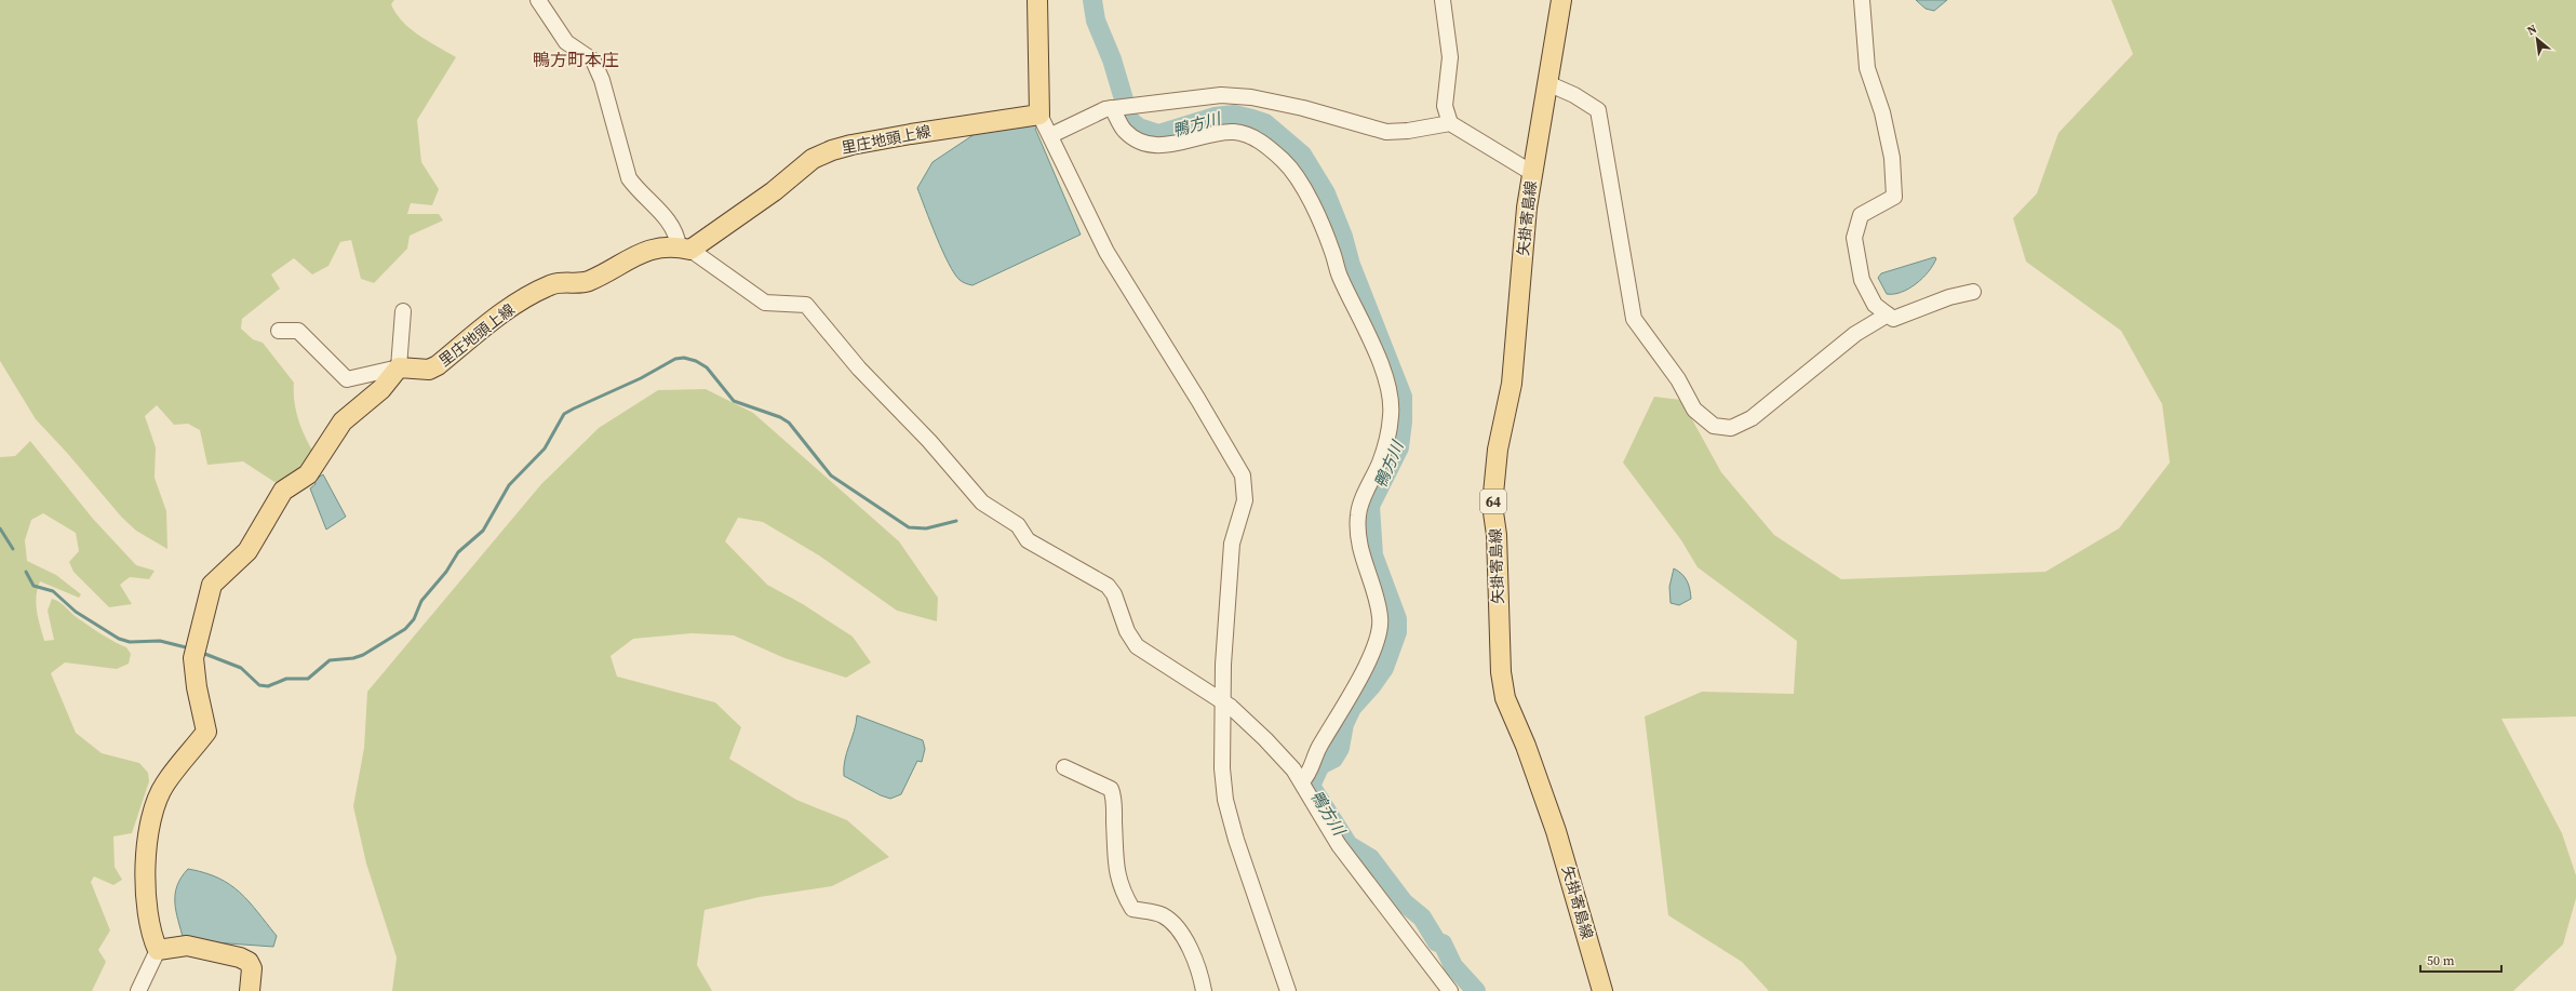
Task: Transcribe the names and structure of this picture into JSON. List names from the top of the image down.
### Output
{
  "streets": {
    "main road": ["里庄地頭上線", "矢掛寄島線", "64"]
  },
  "districts": ["鴨方町本庄"],
  "water": ["鴨方川"],
  "scale_bar": "50 m",
  "north": "top left"
}
